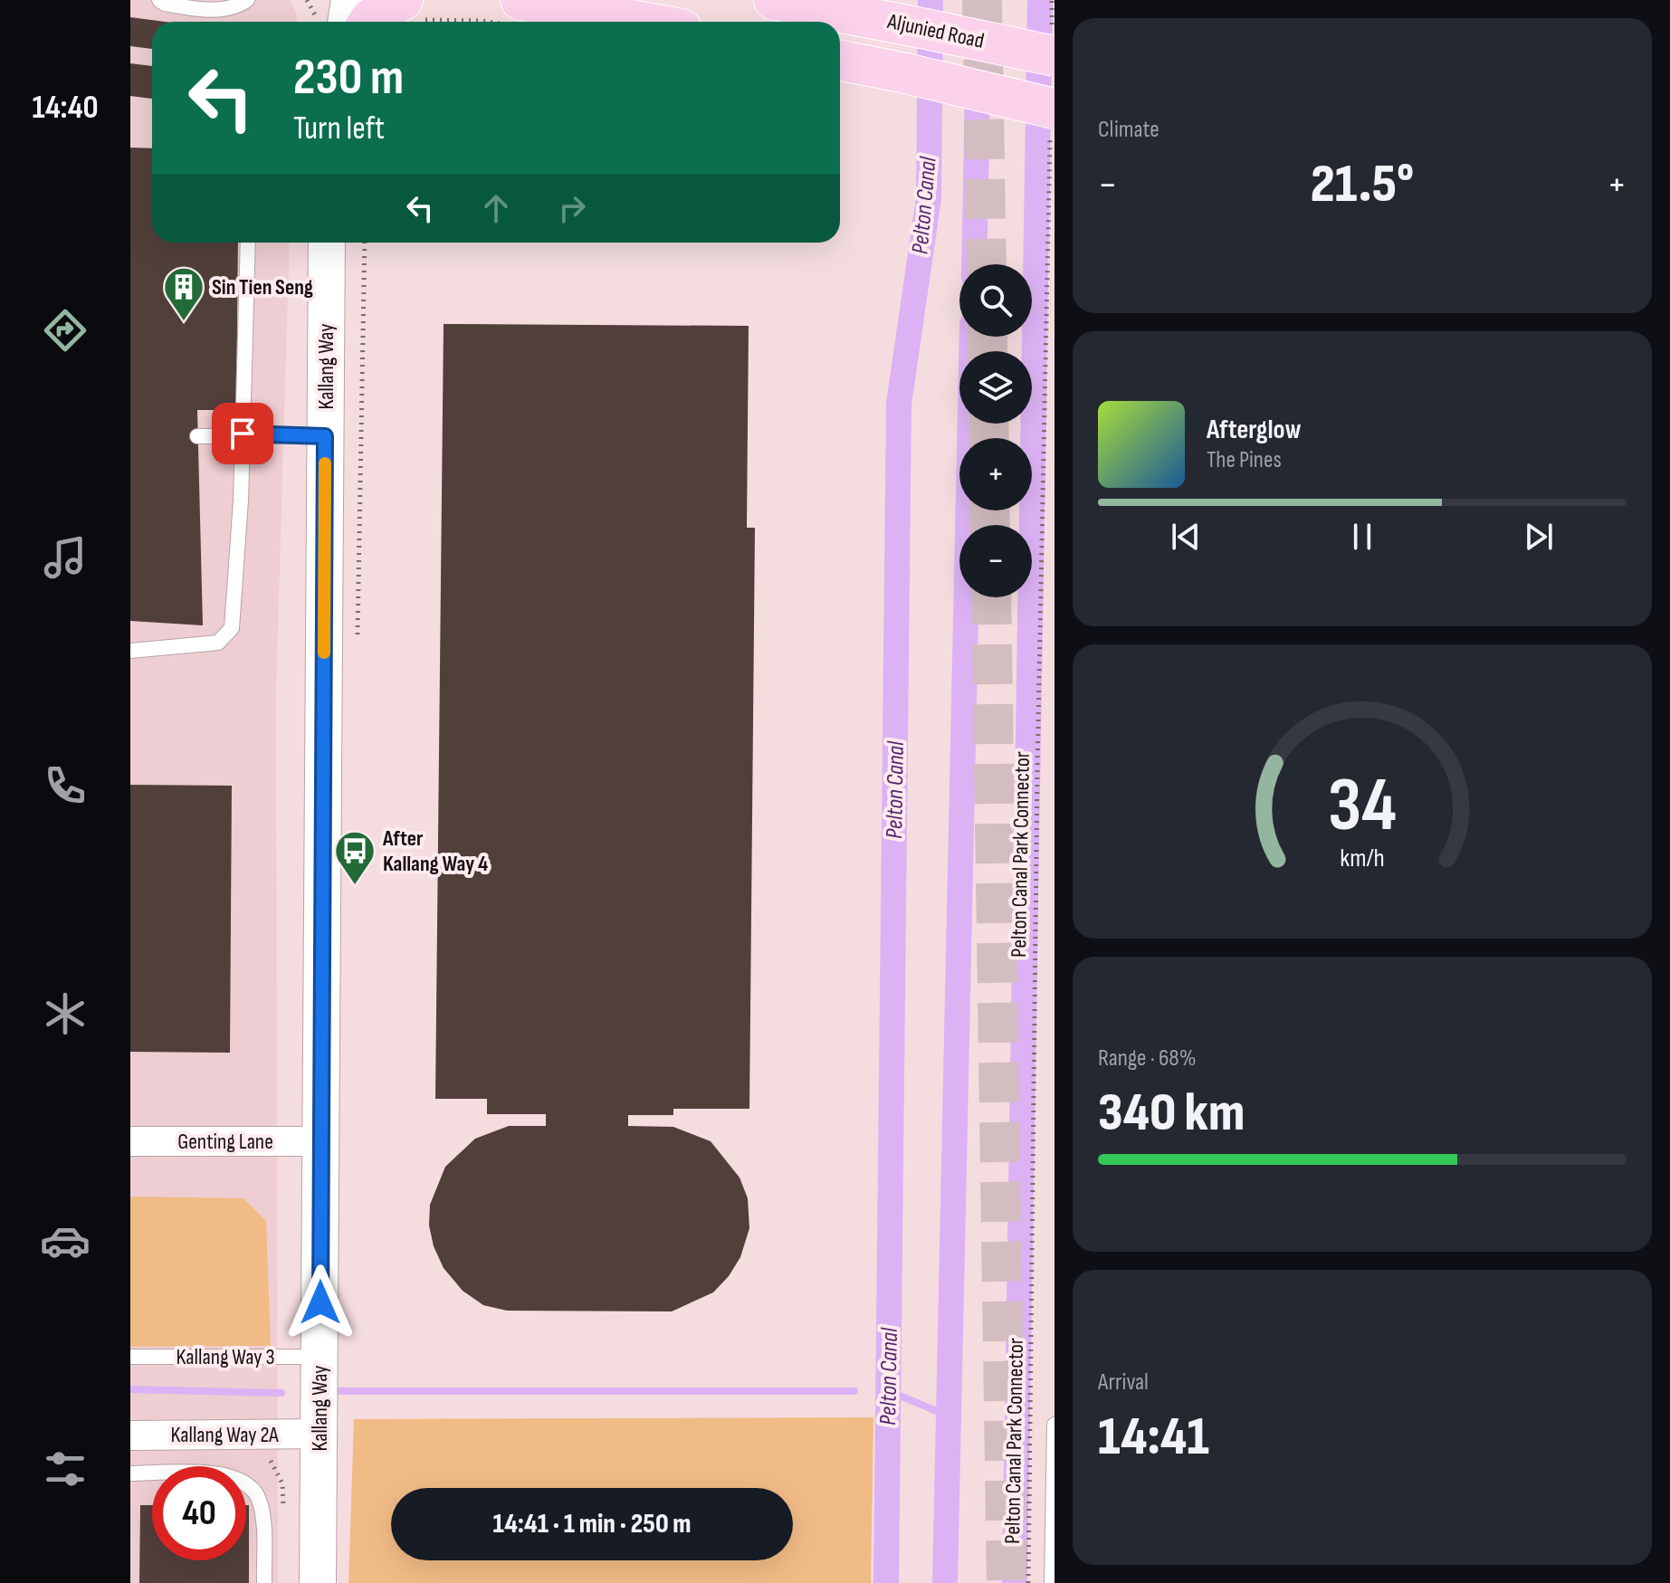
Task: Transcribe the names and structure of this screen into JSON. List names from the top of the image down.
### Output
{
  "streets": {
    "main road": ["Aljunied Road"],
    "street": ["Kallang Way", "Genting Lane", "Kallang Way 2A"],
    "lane": ["Kallang Way 3"],
    "path": ["Pelton Canal Park Connector"]
  },
  "crossings": [
    ["Kallang Way", "Genting Lane"],
    ["Kallang Way", "Kallang Way 3"],
    ["Kallang Way", "Kallang Way 2A"]
  ],
  "water": ["Pelton Canal"],
  "places": {
    "building": ["Sin Tien Seng"],
    "bus stop": ["After Kallang Way 4"]
  },
  "page": {
    "tabs": "14:40",
    "tile": [
      "Climate",
      ["Range · 68%", "340 km"],
      ["Arrival", "14:41"]
    ],
    "turn": ["230 m", "Turn left"],
    "heat": ["−", "21.5°", "+"],
    "map_buttons": ["+", "−"],
    "song": ["Afterglow", "The Pines"],
    "limit": "40",
    "trip": "14:41 · 1 min · 250 m",
    "gauge": ["34", "km/h"]
  }
}
